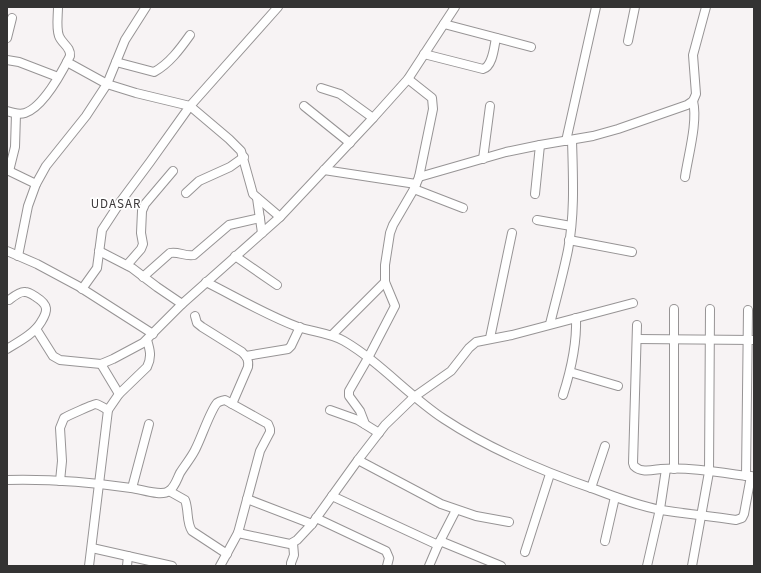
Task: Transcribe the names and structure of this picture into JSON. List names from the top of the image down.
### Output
{
  "districts": ["UDASAR"]
}
